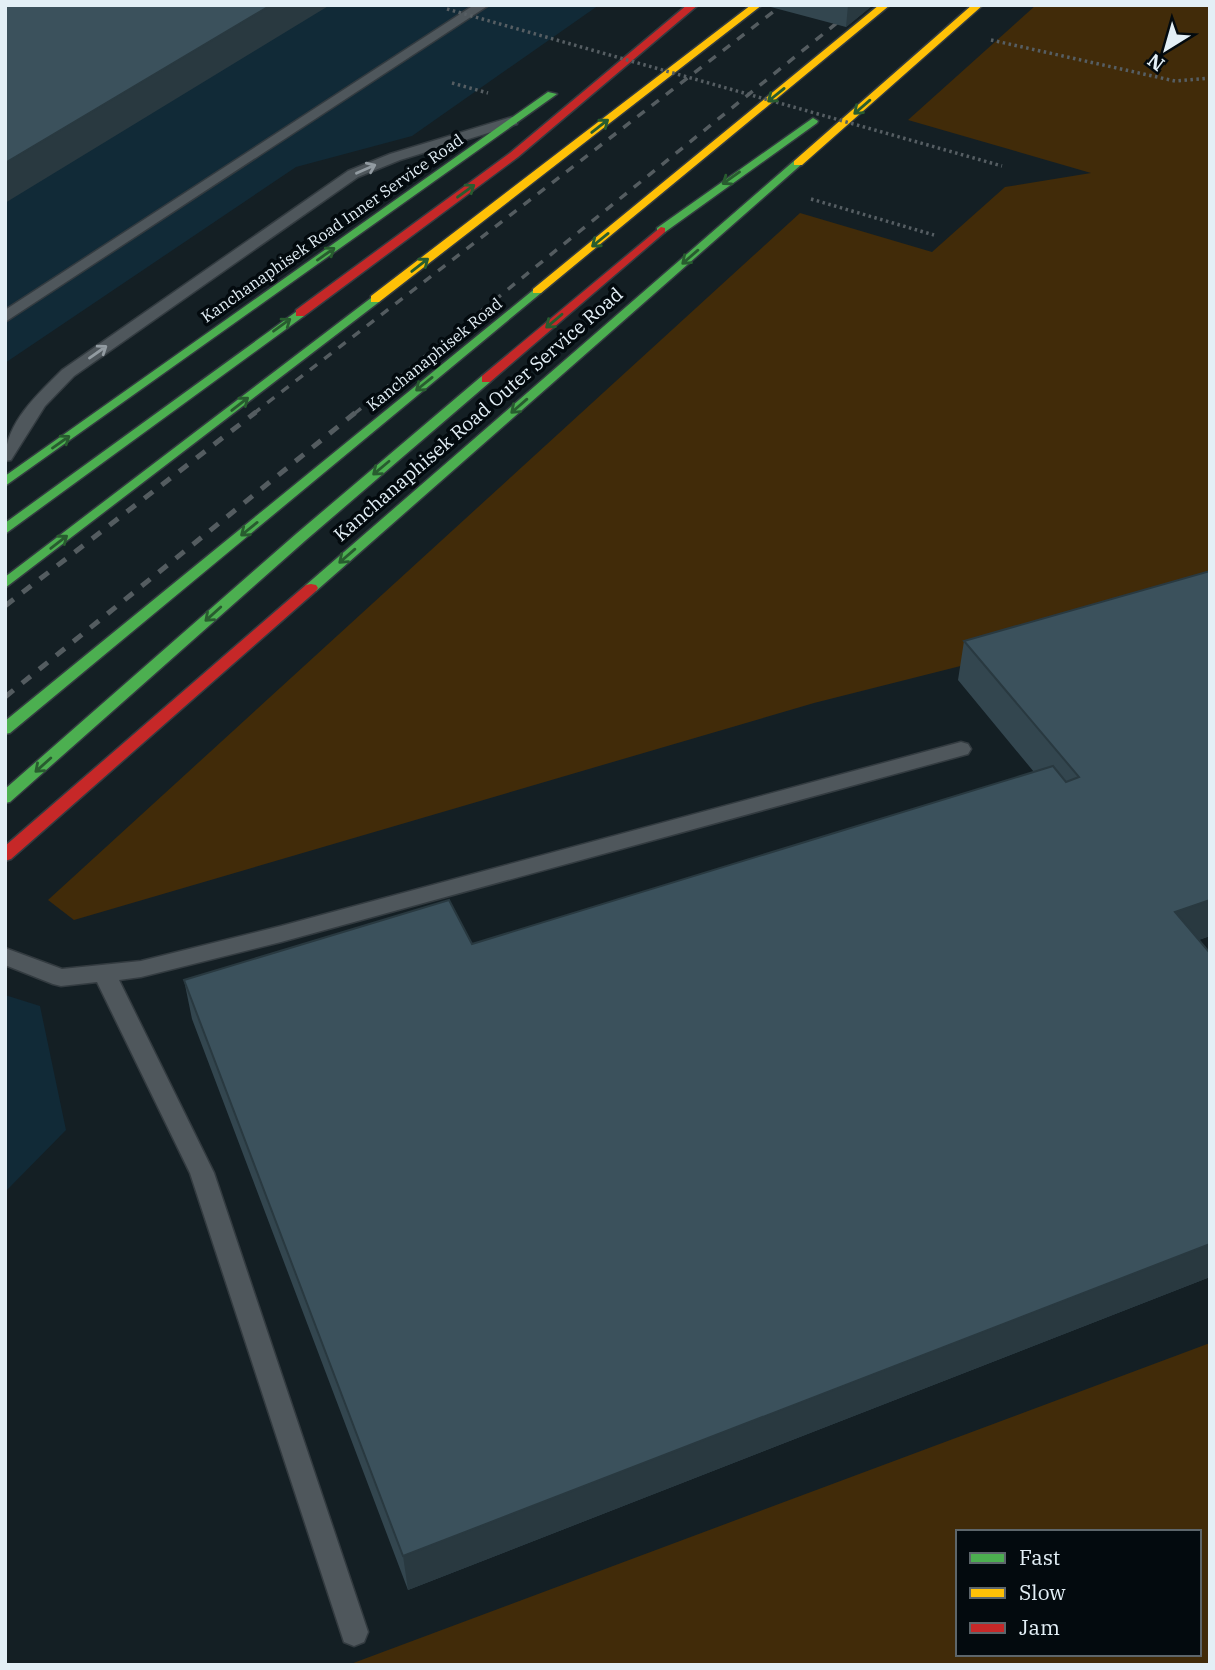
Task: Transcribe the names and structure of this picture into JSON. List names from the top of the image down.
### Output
{
  "streets": {
    "main road": ["Kanchanaphisek Road Inner Service Road", "Kanchanaphisek Road", "Kanchanaphisek Road Outer Service Road"]
  },
  "legend": ["Fast", "Slow", "Jam"],
  "north": "bottom left"
}
